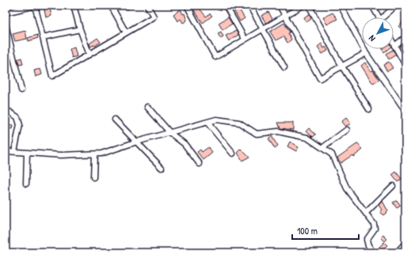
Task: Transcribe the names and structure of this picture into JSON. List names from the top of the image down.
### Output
{
  "scale_bar": "100 m",
  "north": "bottom left"
}
